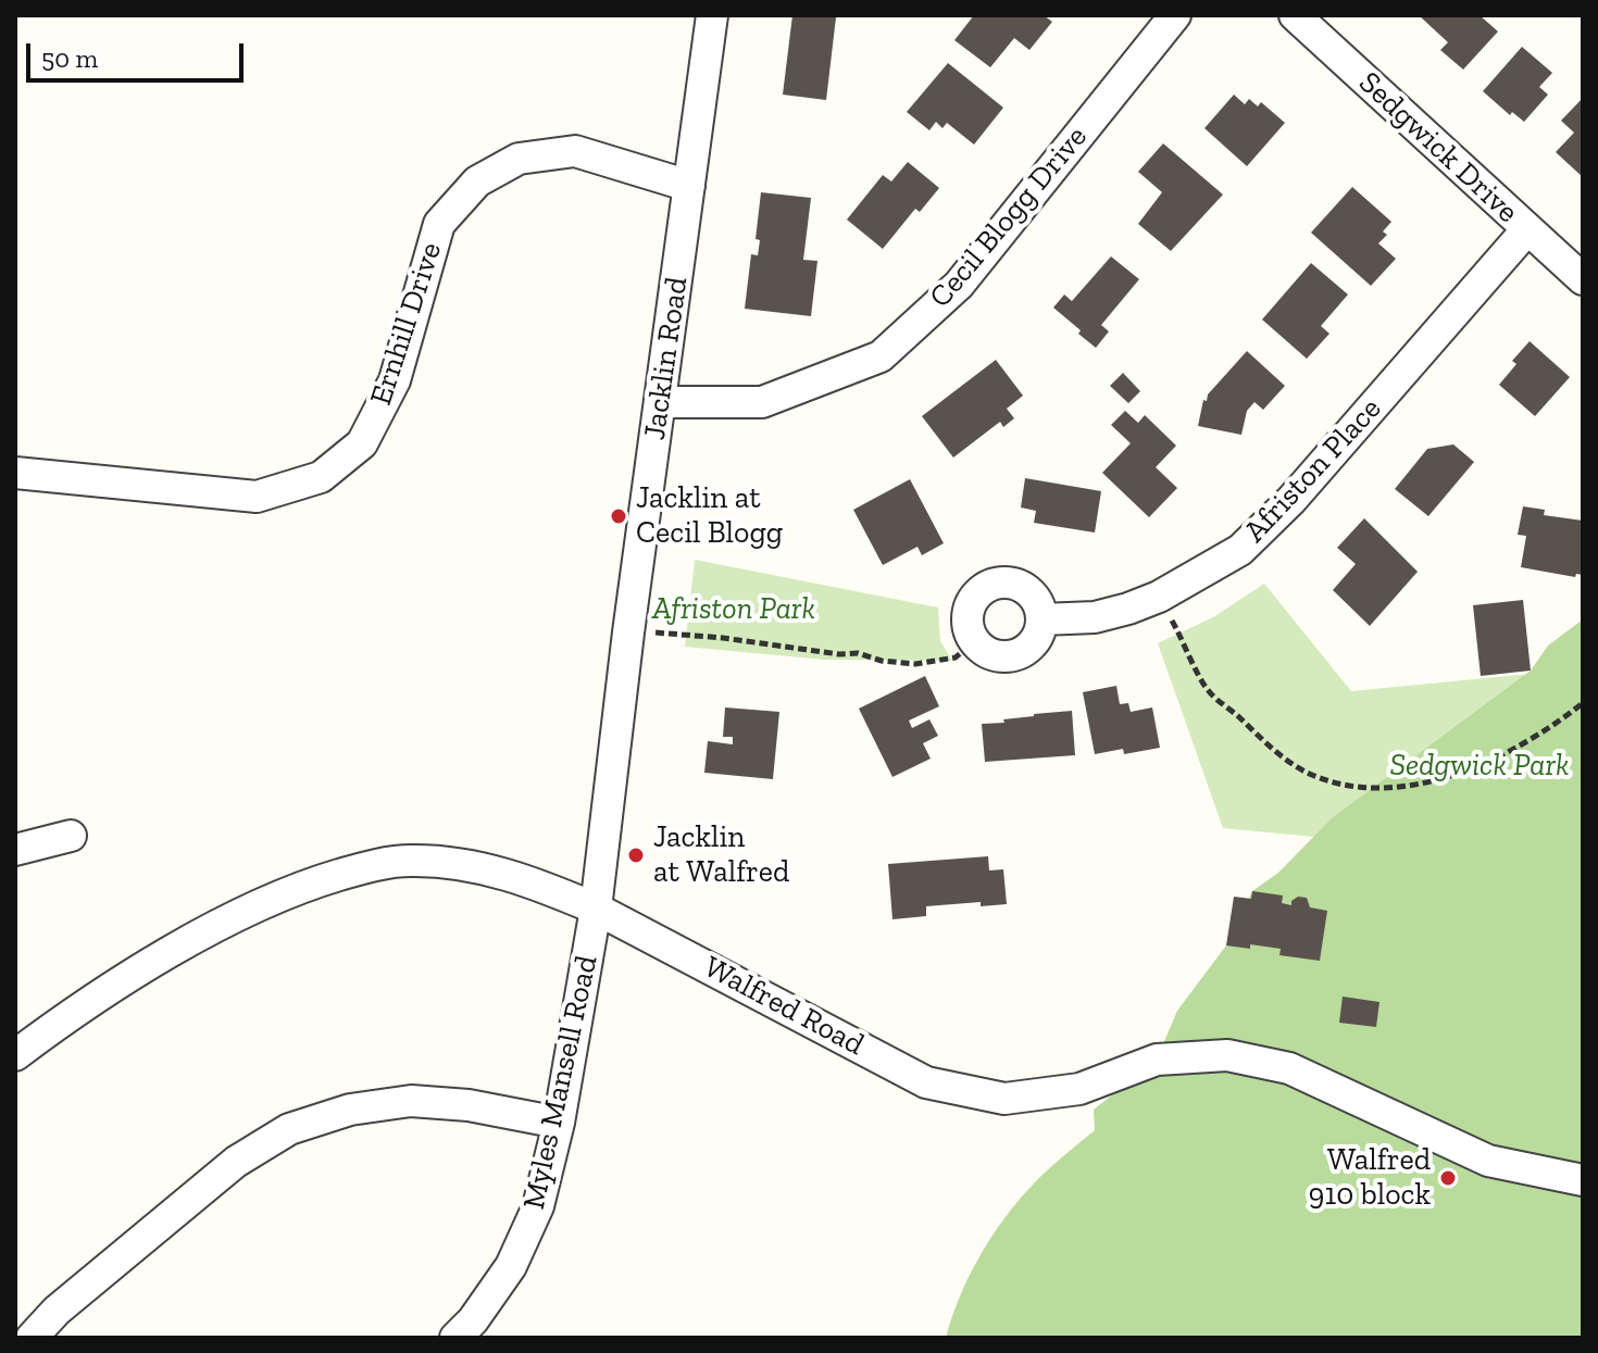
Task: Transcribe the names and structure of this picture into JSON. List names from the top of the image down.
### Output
{
  "streets": {
    "street": [
      "Sedgwick Drive",
      "Cecil Blogg Drive",
      "Ernhill Drive",
      "Jacklin Road",
      "Afriston Place",
      "Walfred Road",
      "Myles Mansell Road"
    ]
  },
  "crossings": [
    ["Sedgwick Drive", "Afriston Place"],
    ["Cecil Blogg Drive", "Jacklin Road"],
    ["Ernhill Drive", "Jacklin Road"],
    ["Jacklin Road", "Walfred Road"],
    ["Jacklin Road", "Myles Mansell Road"],
    ["Walfred Road", "Myles Mansell Road"]
  ],
  "parks": ["Afriston Park", "Sedgwick Park"],
  "places": ["Jacklin at Cecil Blogg", "Jacklin at Walfred", "Walfred 910 block"],
  "scale_bar": "50 m"
}
